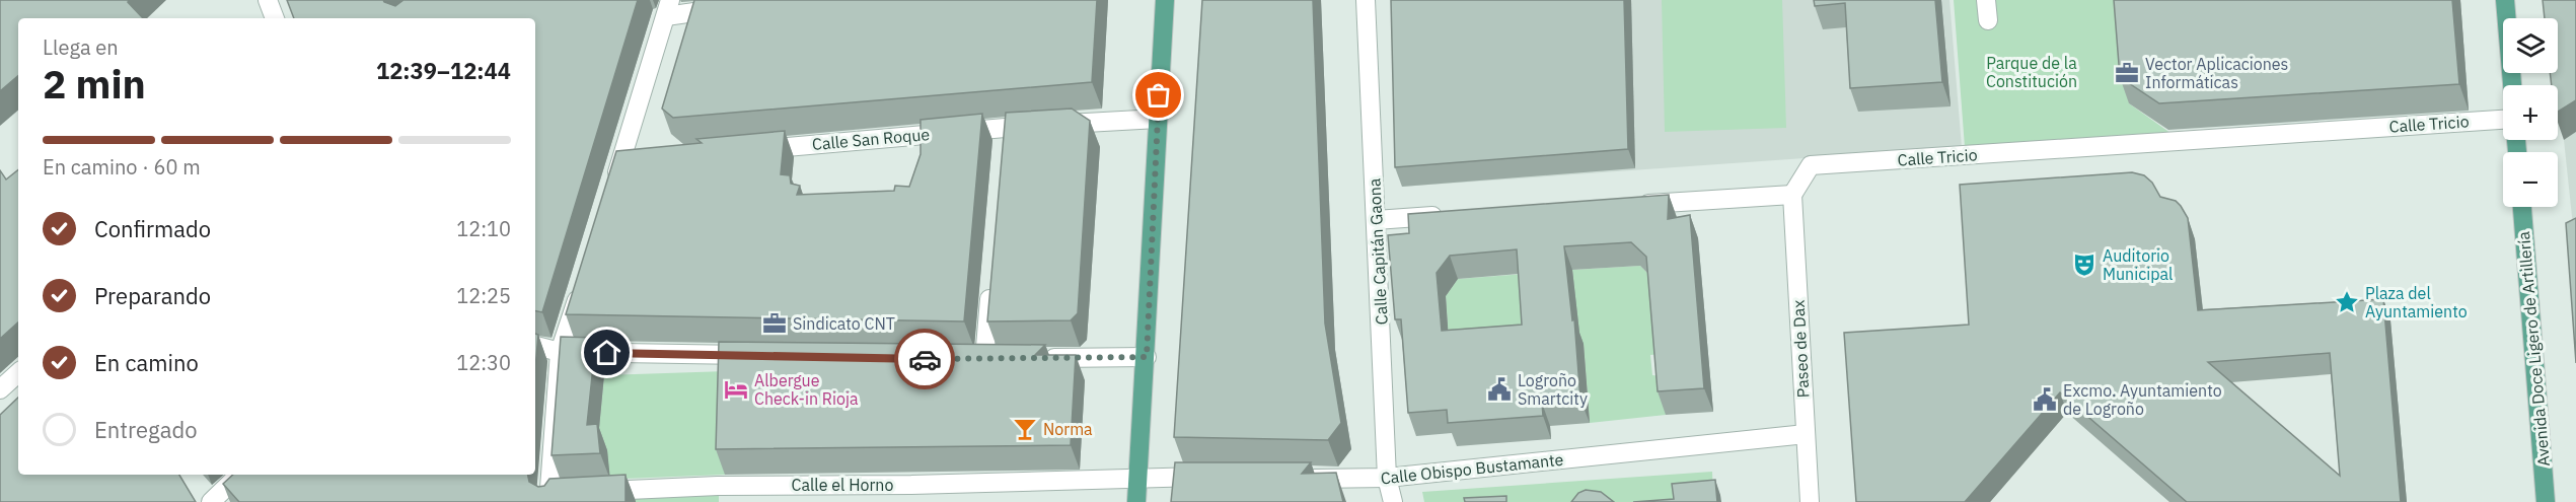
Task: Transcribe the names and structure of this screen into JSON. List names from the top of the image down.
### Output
{
  "streets": {
    "main road": ["Avenida Doce Ligero de Artillería"],
    "street": [
      "Calle Tricio",
      "Calle San Roque",
      "Calle Capitán Gaona",
      "Paseo de Dax",
      "Calle Obispo Bustamante",
      "Calle el Horno"
    ]
  },
  "crossings": [
    ["Calle Tricio", "Paseo de Dax"],
    ["Calle Capitán Gaona", "Calle Obispo Bustamante"],
    ["Paseo de Dax", "Calle Obispo Bustamante"]
  ],
  "parks": ["Parque de la Constitución"],
  "places": {
    "office": ["Vector Aplicaciones Informáticas", "Sindicato CNT"],
    "theatre": ["Auditorio Municipal"],
    "place": ["Plaza del Ayuntamiento"],
    "hotel": ["Albergue Check-in Rioja"],
    "public building": ["Logroño Smartcity", "Excmo. Ayuntamiento de Logroño"],
    "bar": ["Norma"]
  },
  "page": {
    "map_buttons": ["+", "−"],
    "heading": ["2 min", "Llega en", "12:39–12:44"],
    "bar": "En camino · 60 m",
    "list": [
      ["Confirmado", "12:10"],
      ["Preparando", "12:25"],
      ["En camino", "12:30"],
      "Entregado"
    ]
  }
}
